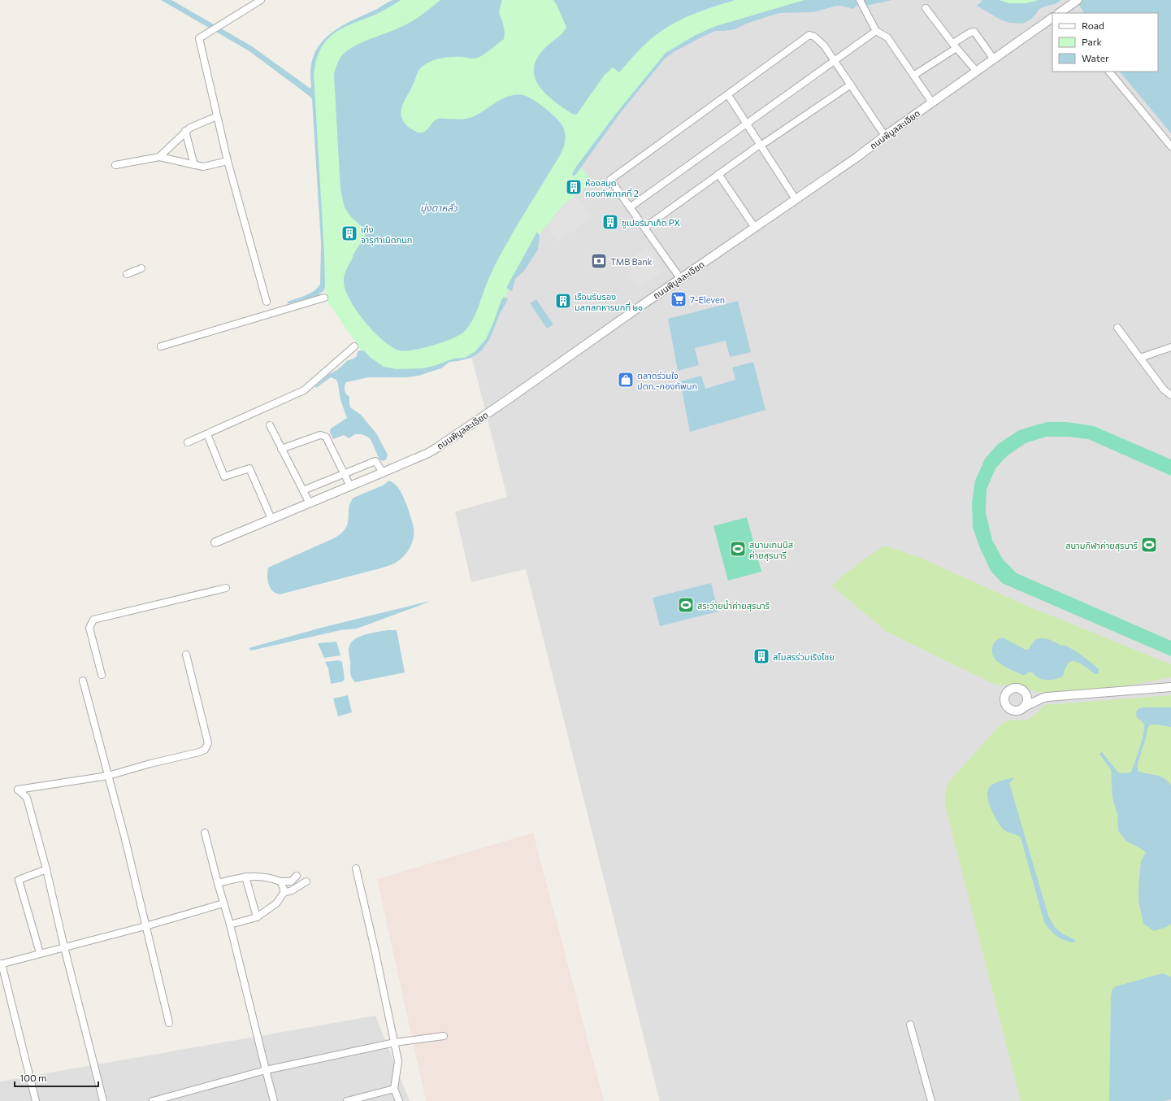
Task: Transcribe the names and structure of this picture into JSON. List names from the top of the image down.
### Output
{
  "streets": {
    "street": ["ถนนพิบูลละเอียด"]
  },
  "water": ["บุ่งตาหลั่ว"],
  "places": {
    "building": [
      "ห้องสมุด กองทัพภาคที่ 2",
      "ซูเปอร์มาเก็ต PX",
      "เก๋ง จารุกำเนิดกนก",
      "เรือนรับรอง มลฑลทหารบกที่ ๒๑",
      "สโมสรร่วมเริงไชย"
    ],
    "bank": ["TMB Bank"],
    "supermarket": ["7-Eleven"],
    "shop": ["ตลาดร่วมใจ ปตท.-กองทัพบก"],
    "sports": ["สนามกีฬาค่ายสุรนารี", "สนามเทนนิส ค่ายสุรนารี", "สระว่ายนํ้าค่ายสุรนารี"]
  },
  "legend": ["Road", "Park", "Water"],
  "scale_bar": "100 m"
}
